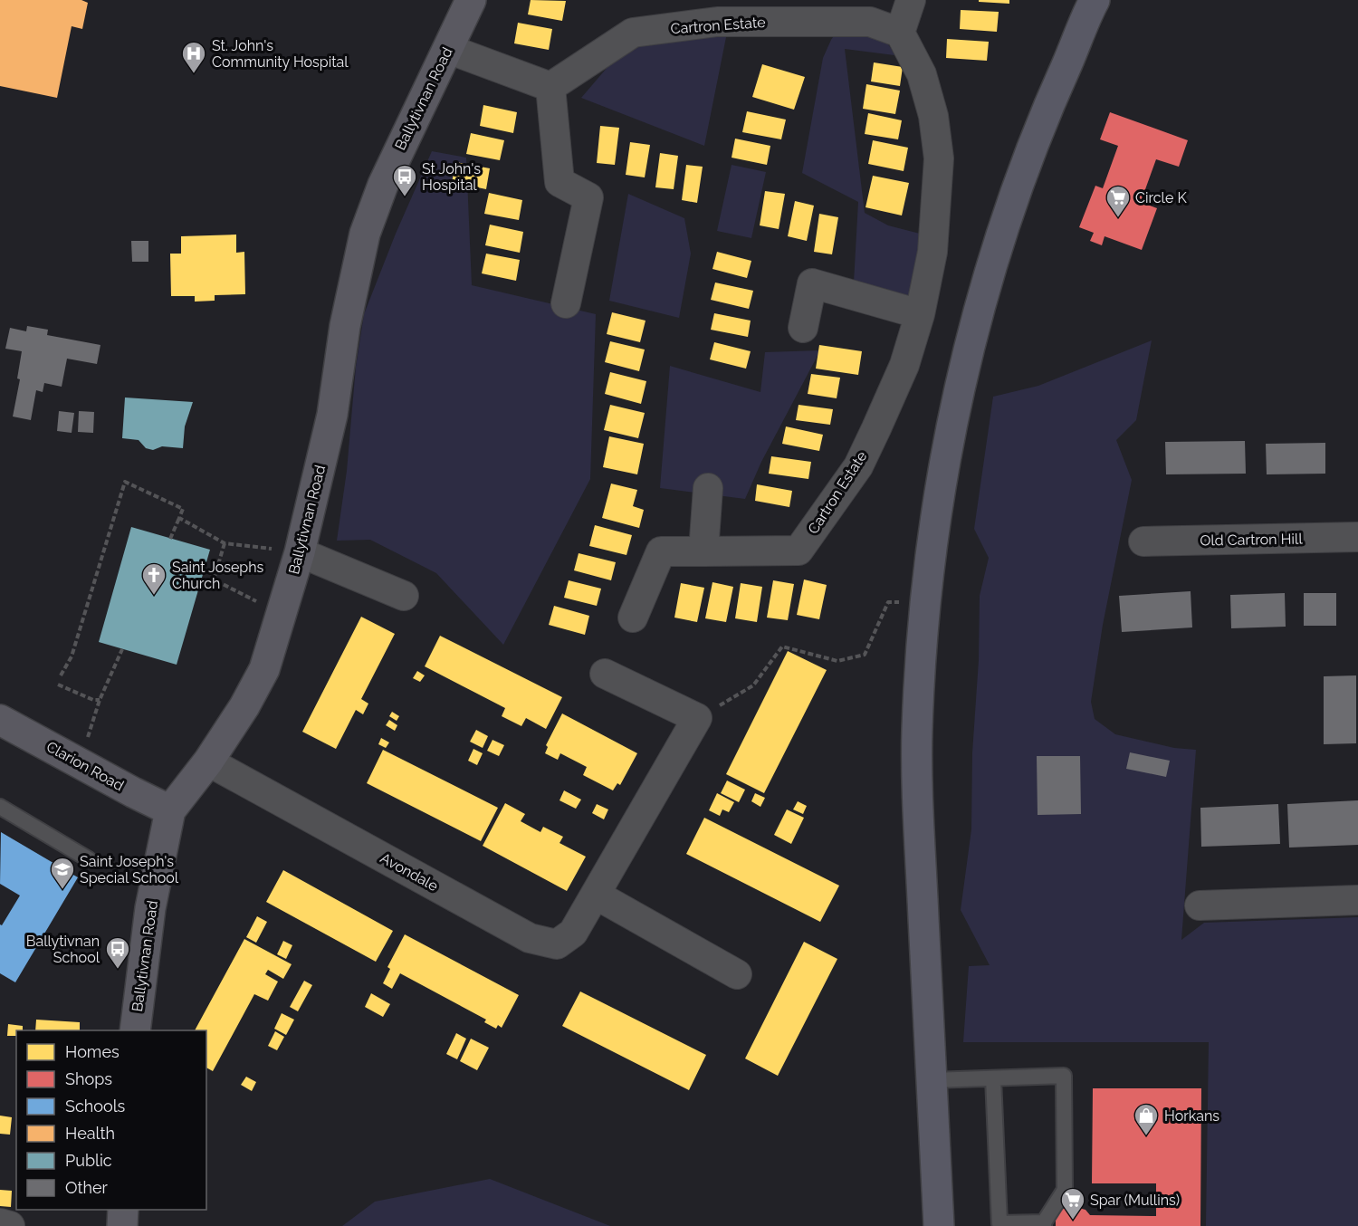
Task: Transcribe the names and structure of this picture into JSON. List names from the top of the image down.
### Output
{
  "streets": {
    "street": [
      "Cartron Estate",
      "Ballytivnan Road",
      "Old Cartron Hill",
      "Clarion Road",
      "Avondale"
    ]
  },
  "crossings": [
    ["Ballytivnan Road", "Clarion Road"],
    ["Ballytivnan Road", "Avondale"]
  ],
  "places": {
    "hospital": ["St. John's Community Hospital"],
    "bus stop": ["St John's Hospital", "Ballytivnan School"],
    "supermarket": ["Circle K", "Spar (Mullins)"],
    "church": ["Saint Josephs Church"],
    "school or university": ["Saint Joseph's Special School"],
    "shop": ["Horkans"]
  },
  "legend": [
    "Homes",
    "Shops",
    "Schools",
    "Health",
    "Public",
    "Other"
  ]
}
